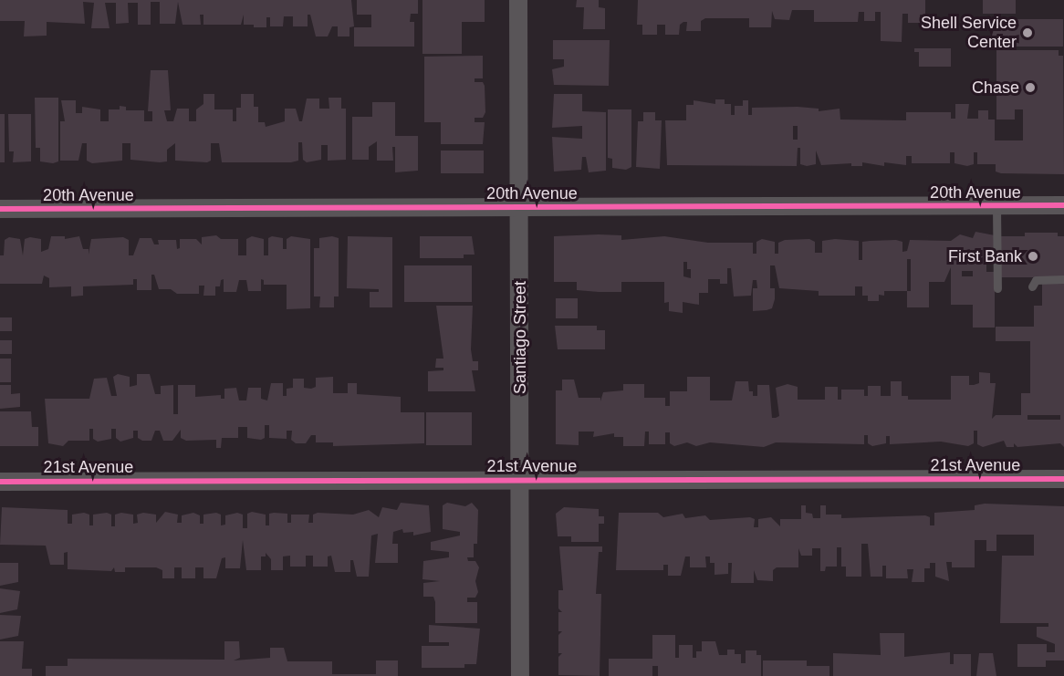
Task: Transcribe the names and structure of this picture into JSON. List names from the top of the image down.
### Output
{
  "streets": {
    "street": ["20th Avenue", "Santiago Street", "21st Avenue"]
  },
  "crossings": [
    ["20th Avenue", "Santiago Street"],
    ["Santiago Street", "21st Avenue"]
  ],
  "places": ["Shell Service Center", "Chase", "First Bank"]
}
